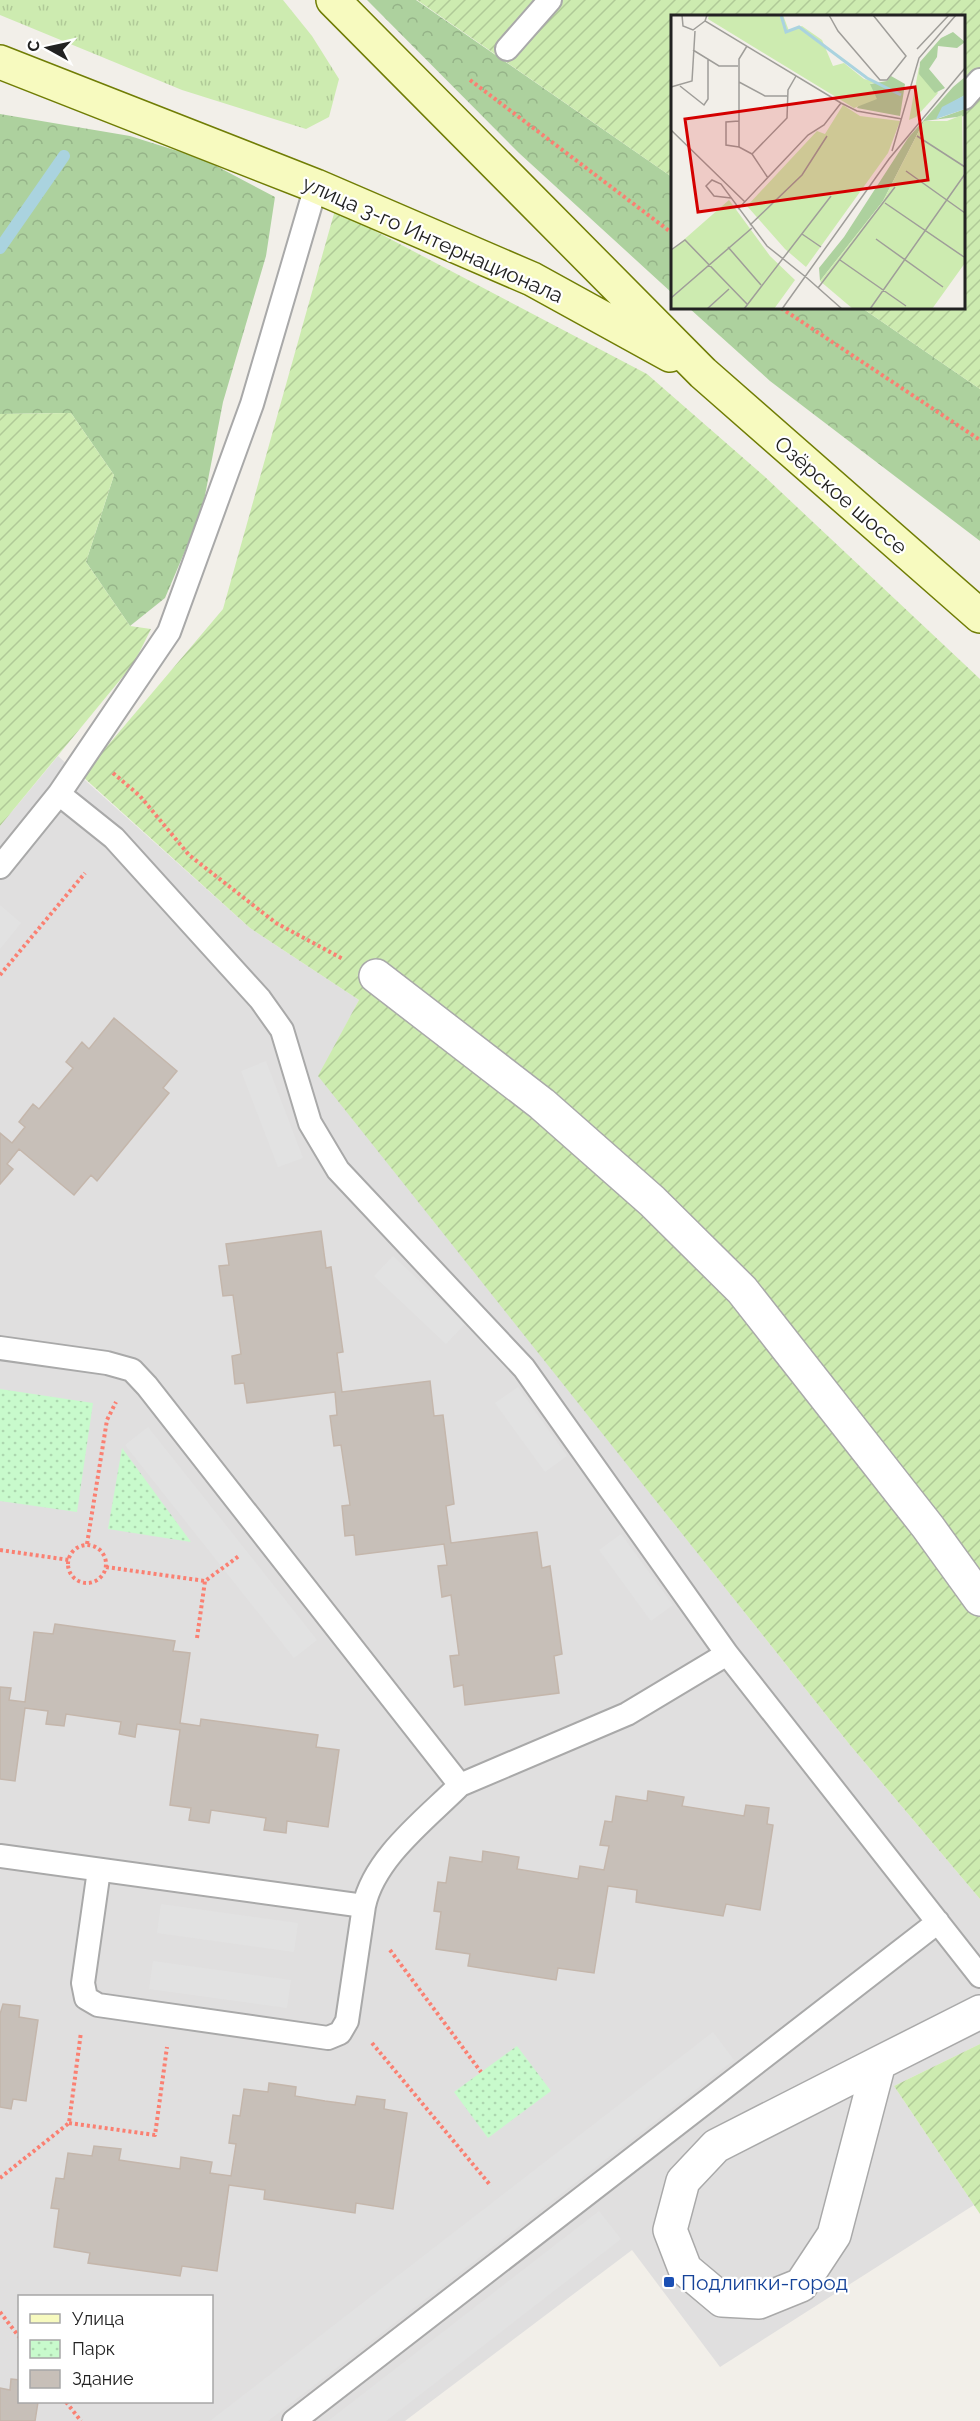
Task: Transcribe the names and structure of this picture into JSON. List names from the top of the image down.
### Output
{
  "streets": {
    "main road": ["улица 3-го Интернационала", "Озёрское шоссе"]
  },
  "crossings": [
    ["улица 3-го Интернационала", "Озёрское шоссе"]
  ],
  "places": {
    "transit": ["Подлипки-город"]
  },
  "legend": ["Улица", "Парк", "Здание"],
  "north": "left"
}
